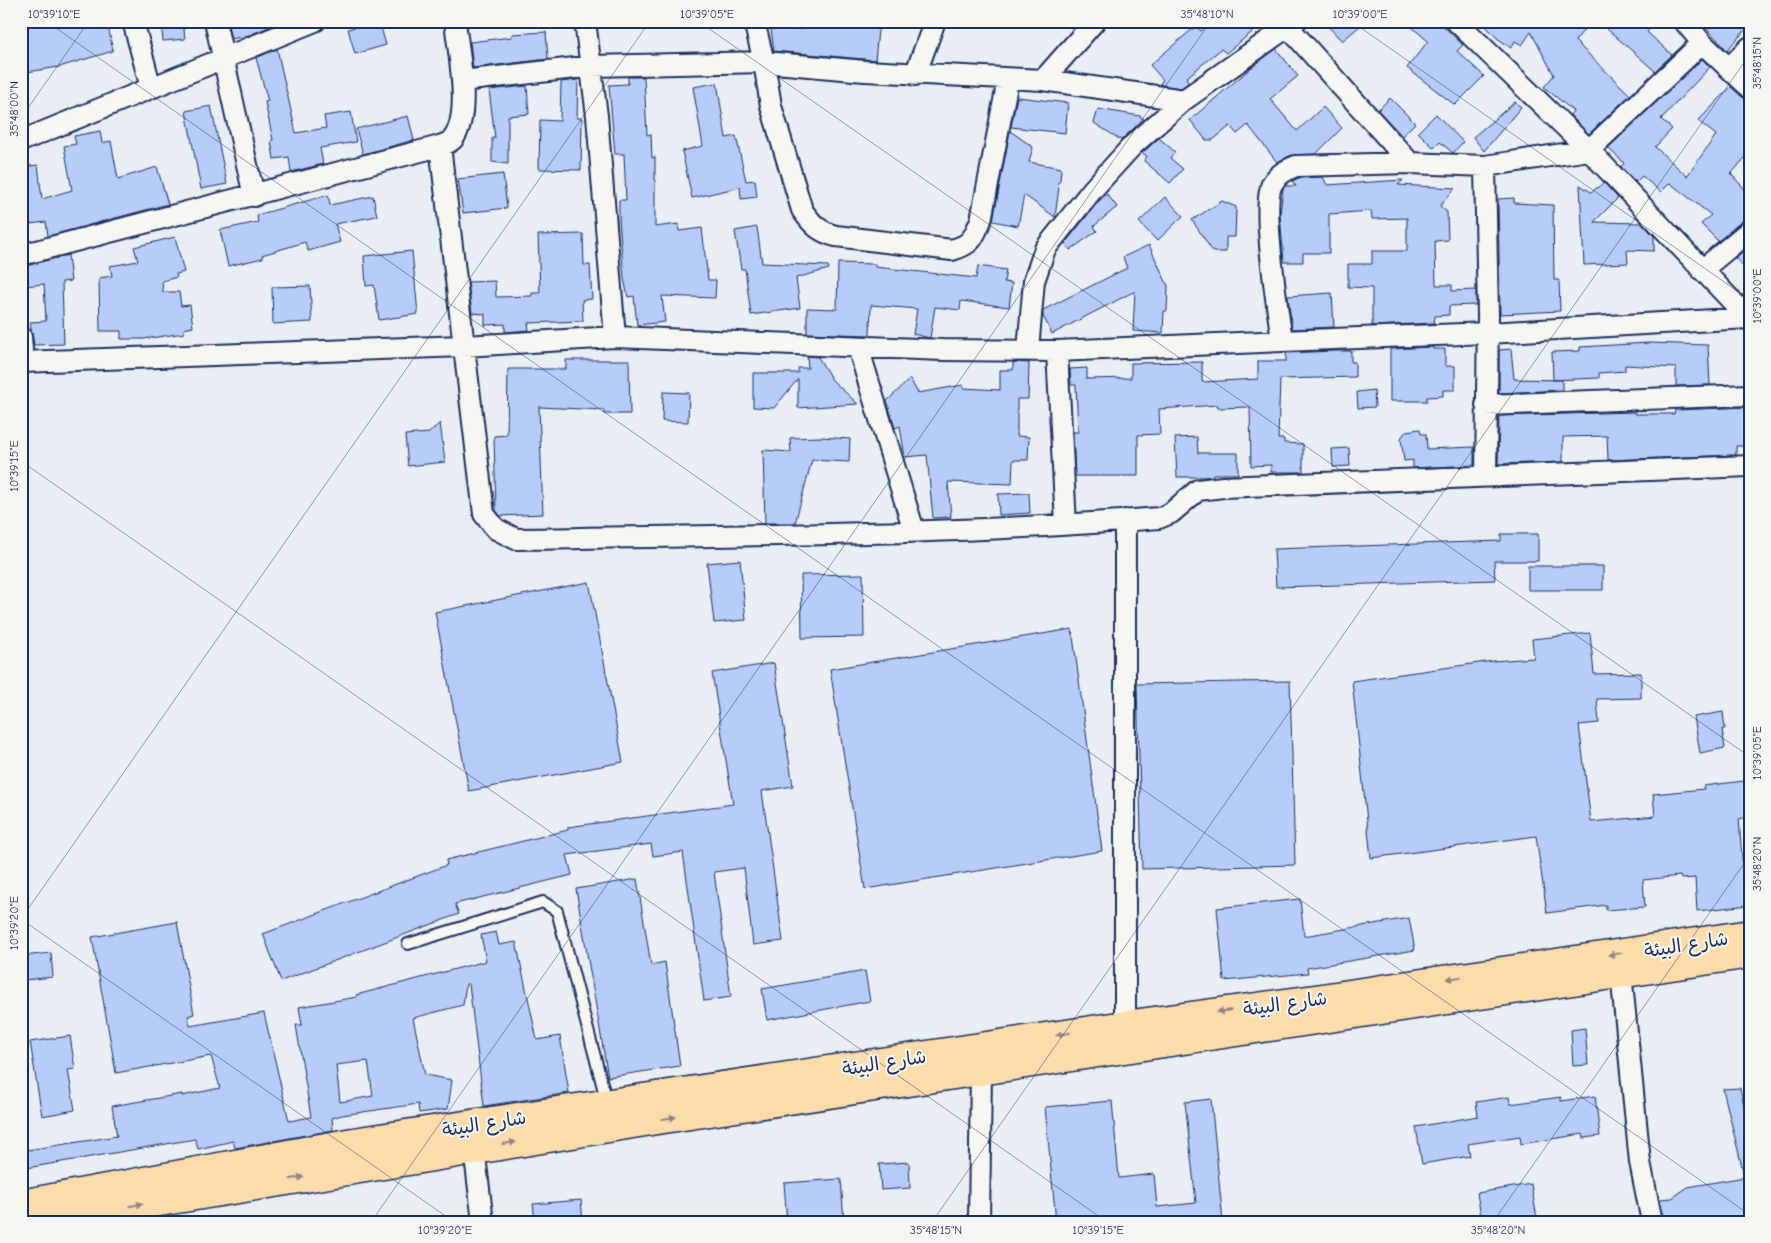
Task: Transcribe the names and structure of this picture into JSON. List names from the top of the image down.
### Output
{
  "streets": {
    "highway": ["شارع البيئة"]
  },
  "coordinates": [
    "10°39'10\"E",
    "10°39'05\"E",
    "35°48'10\"N",
    "10°39'00\"E",
    "35°48'15\"N",
    "35°48'00\"N",
    "10°39'15\"E",
    "35°48'20\"N",
    "10°39'20\"E"
  ]
}
